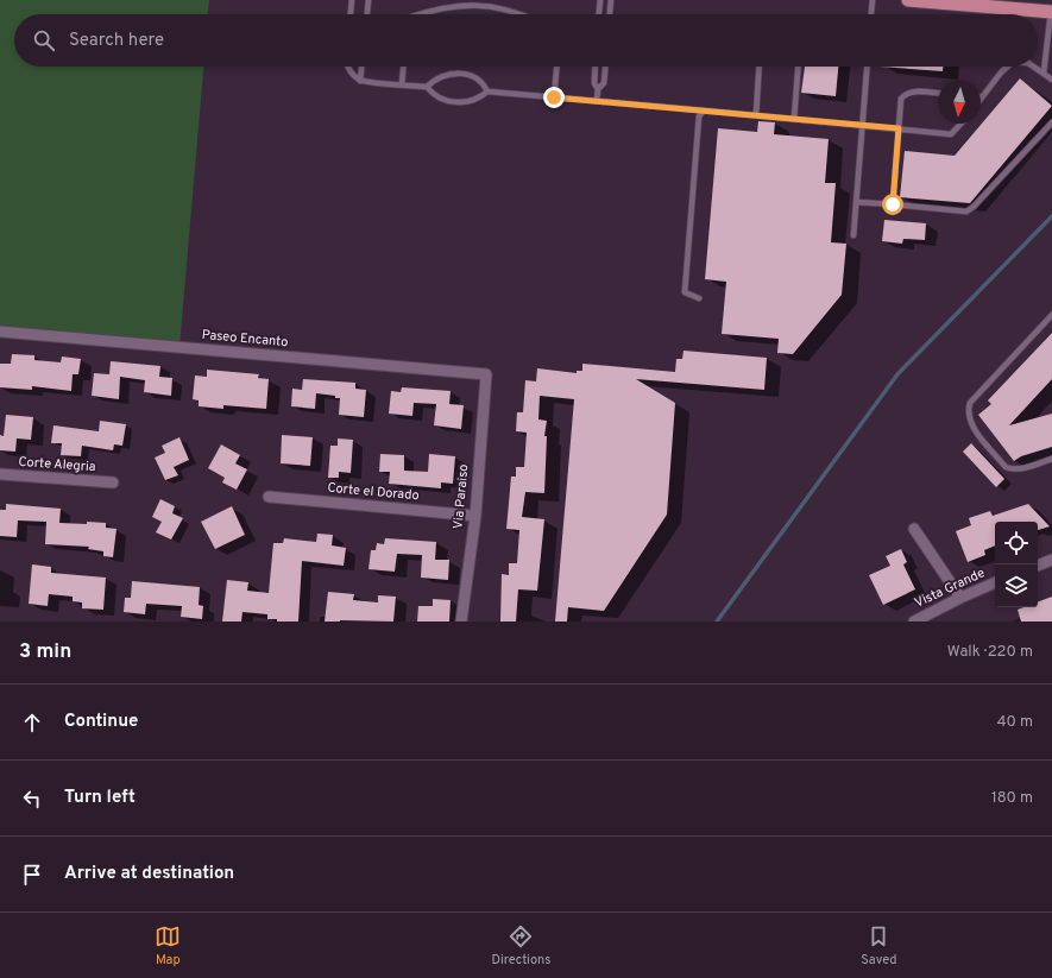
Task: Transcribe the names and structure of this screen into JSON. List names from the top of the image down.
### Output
{
  "streets": {
    "street": [
      "Paseo Encanto",
      "Corte Alegria",
      "Corte el Dorado",
      "Via Paraiso",
      "Vista Grande"
    ]
  },
  "crossings": [
    ["Paseo Encanto", "Via Paraiso"],
    ["Corte el Dorado", "Via Paraiso"]
  ],
  "north": "bottom",
  "page": {
    "search": "Search here",
    "heading": ["3 min", "Walk · 220 m"],
    "list": [
      ["Continue", "40 m"],
      ["Turn left", "180 m"],
      "Arrive at destination"
    ],
    "nav": ["Map", "Directions", "Saved"]
  }
}
